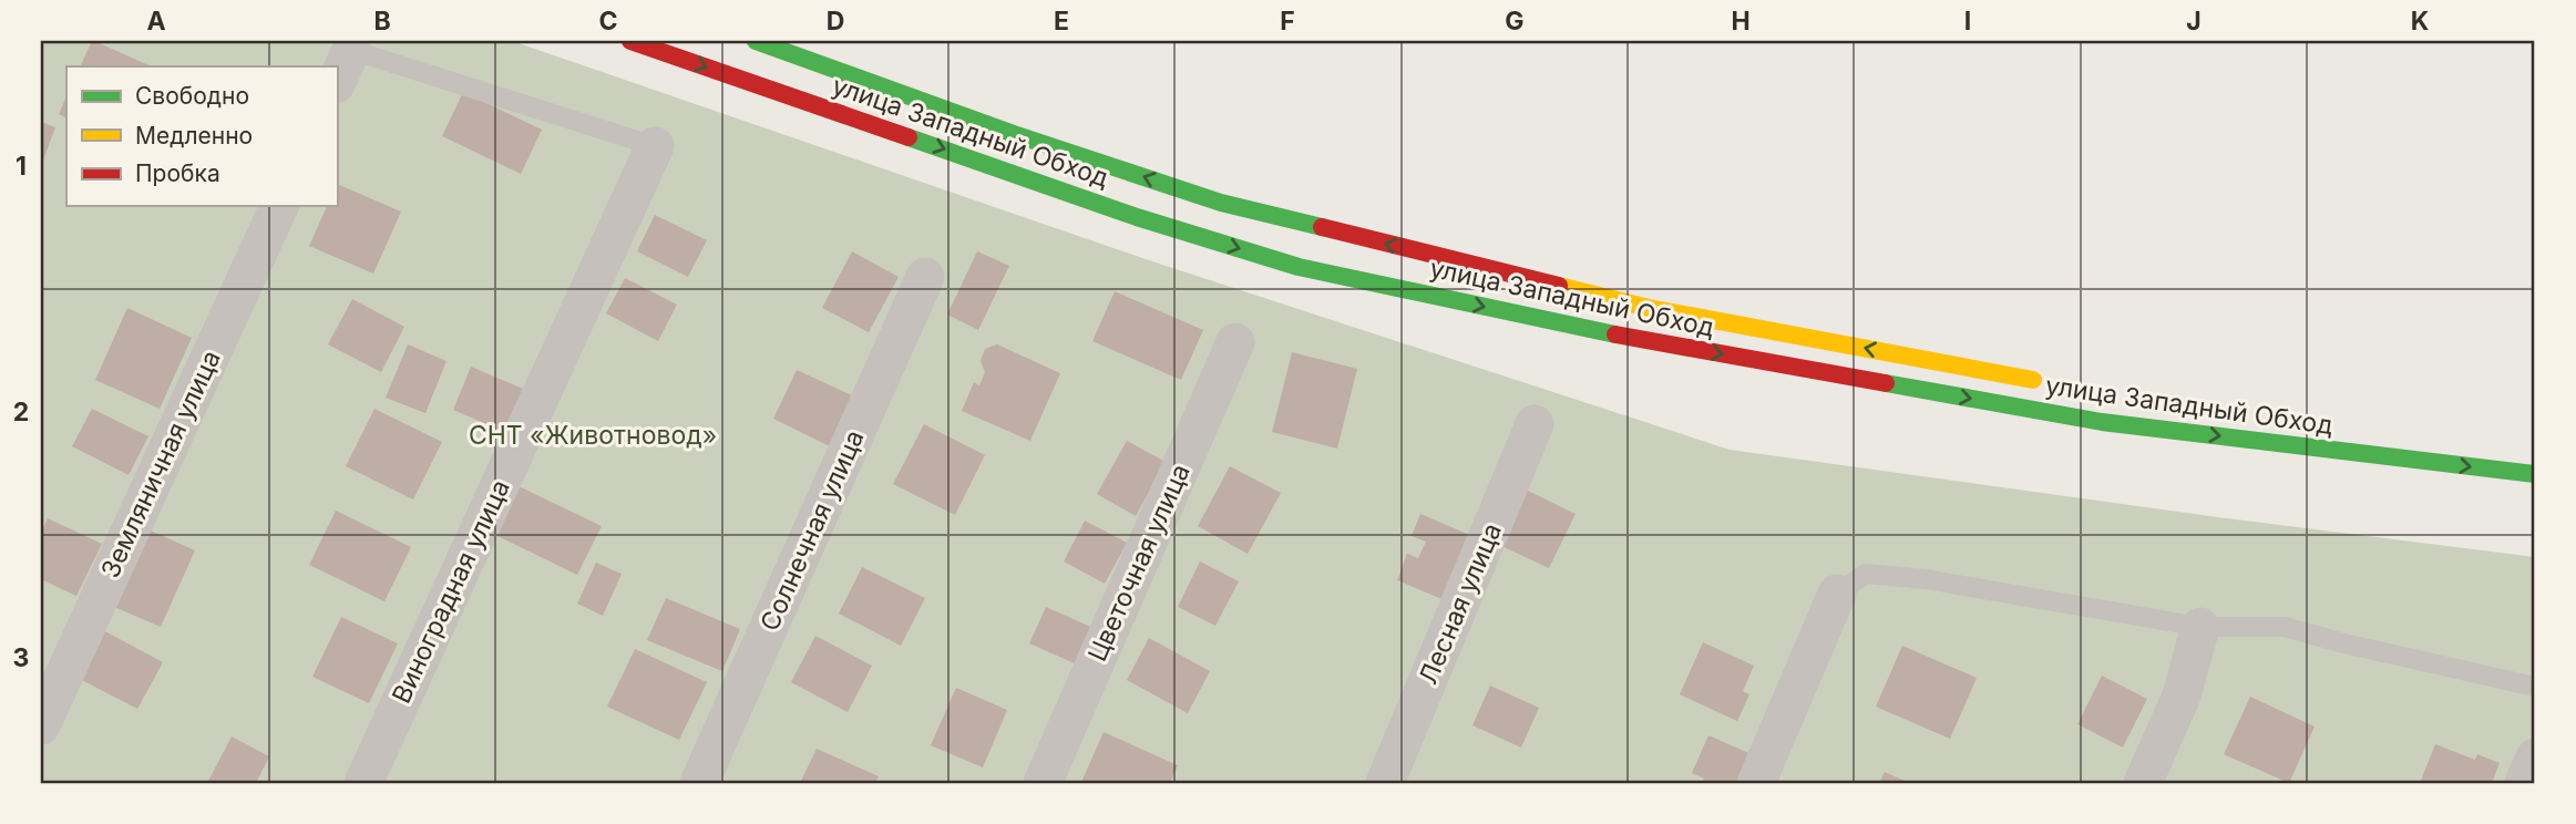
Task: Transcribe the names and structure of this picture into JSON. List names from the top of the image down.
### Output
{
  "streets": {
    "highway": ["улица Западный Обход"],
    "street": [
      "Земляничная улица",
      "Солнечная улица",
      "Цветочная улица",
      "Виноградная улица",
      "Лесная улица"
    ]
  },
  "parks": ["СНТ «Животновод»"],
  "legend": ["Свободно", "Медленно", "Пробка"],
  "grid": {
    "columns": [
      "A",
      "B",
      "C",
      "D",
      "E",
      "F",
      "G",
      "H",
      "I",
      "J",
      "K"
    ],
    "rows": ["1", "2", "3"]
  }
}
